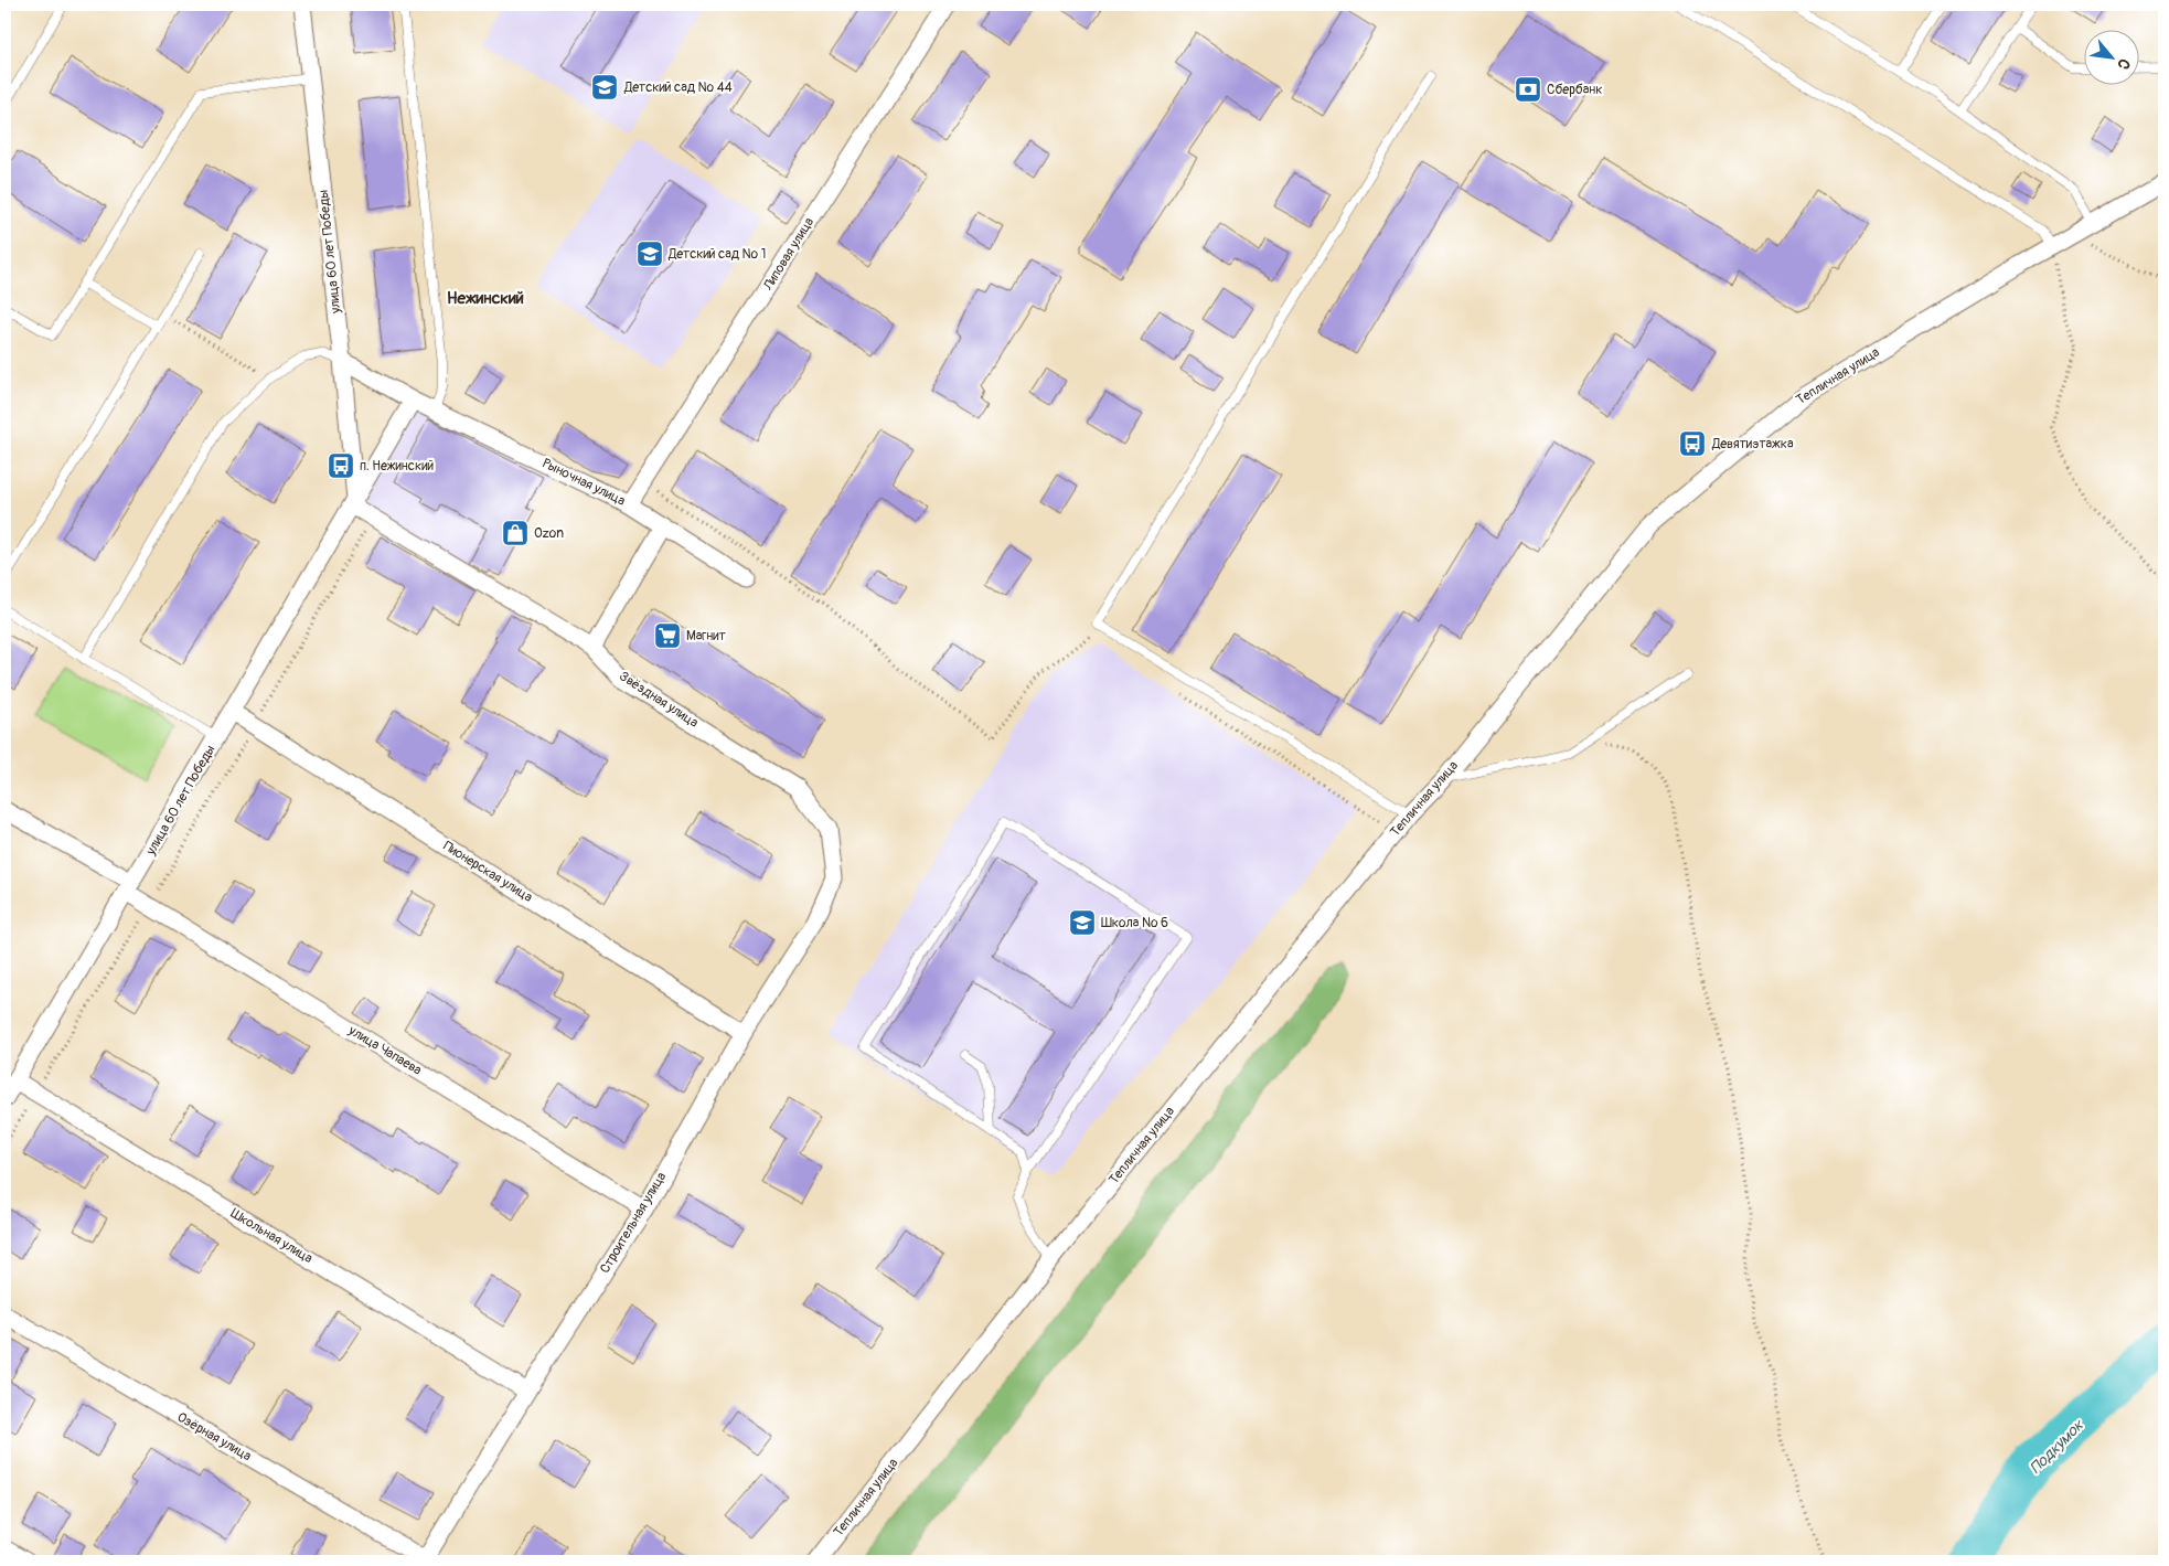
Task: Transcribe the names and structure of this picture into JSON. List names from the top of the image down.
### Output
{
  "streets": {
    "street": [
      "улица 60 лет Победы",
      "Липовая улица",
      "Тепличная улица",
      "Рыночная улица",
      "Звёздная улица",
      "Пионерская улица",
      "улица Чапаева",
      "Строительная улица",
      "Школьная улица",
      "Озёрная улица"
    ]
  },
  "crossings": [
    ["улица 60 лет Победы", "Рыночная улица"],
    ["улица 60 лет Победы", "Звёздная улица"],
    ["улица 60 лет Победы", "Пионерская улица"],
    ["улица 60 лет Победы", "улица Чапаева"],
    ["улица 60 лет Победы", "Школьная улица"],
    ["Липовая улица", "Рыночная улица"],
    ["Звёздная улица", "Строительная улица"],
    ["Пионерская улица", "Строительная улица"],
    ["улица Чапаева", "Строительная улица"],
    ["Строительная улица", "Школьная улица"],
    ["Строительная улица", "Озёрная улица"]
  ],
  "districts": ["Нежинский"],
  "water": ["Подкумок"],
  "places": {
    "school or university": ["Детский сад № 44", "Детский сад № 1", "Школа № 6"],
    "bank": ["Сбербанк"],
    "bus stop": ["Девятиэтажка", "п. Нежинский"],
    "shop": ["Ozon"],
    "supermarket": ["Магнит"]
  },
  "north": "bottom right"
}
